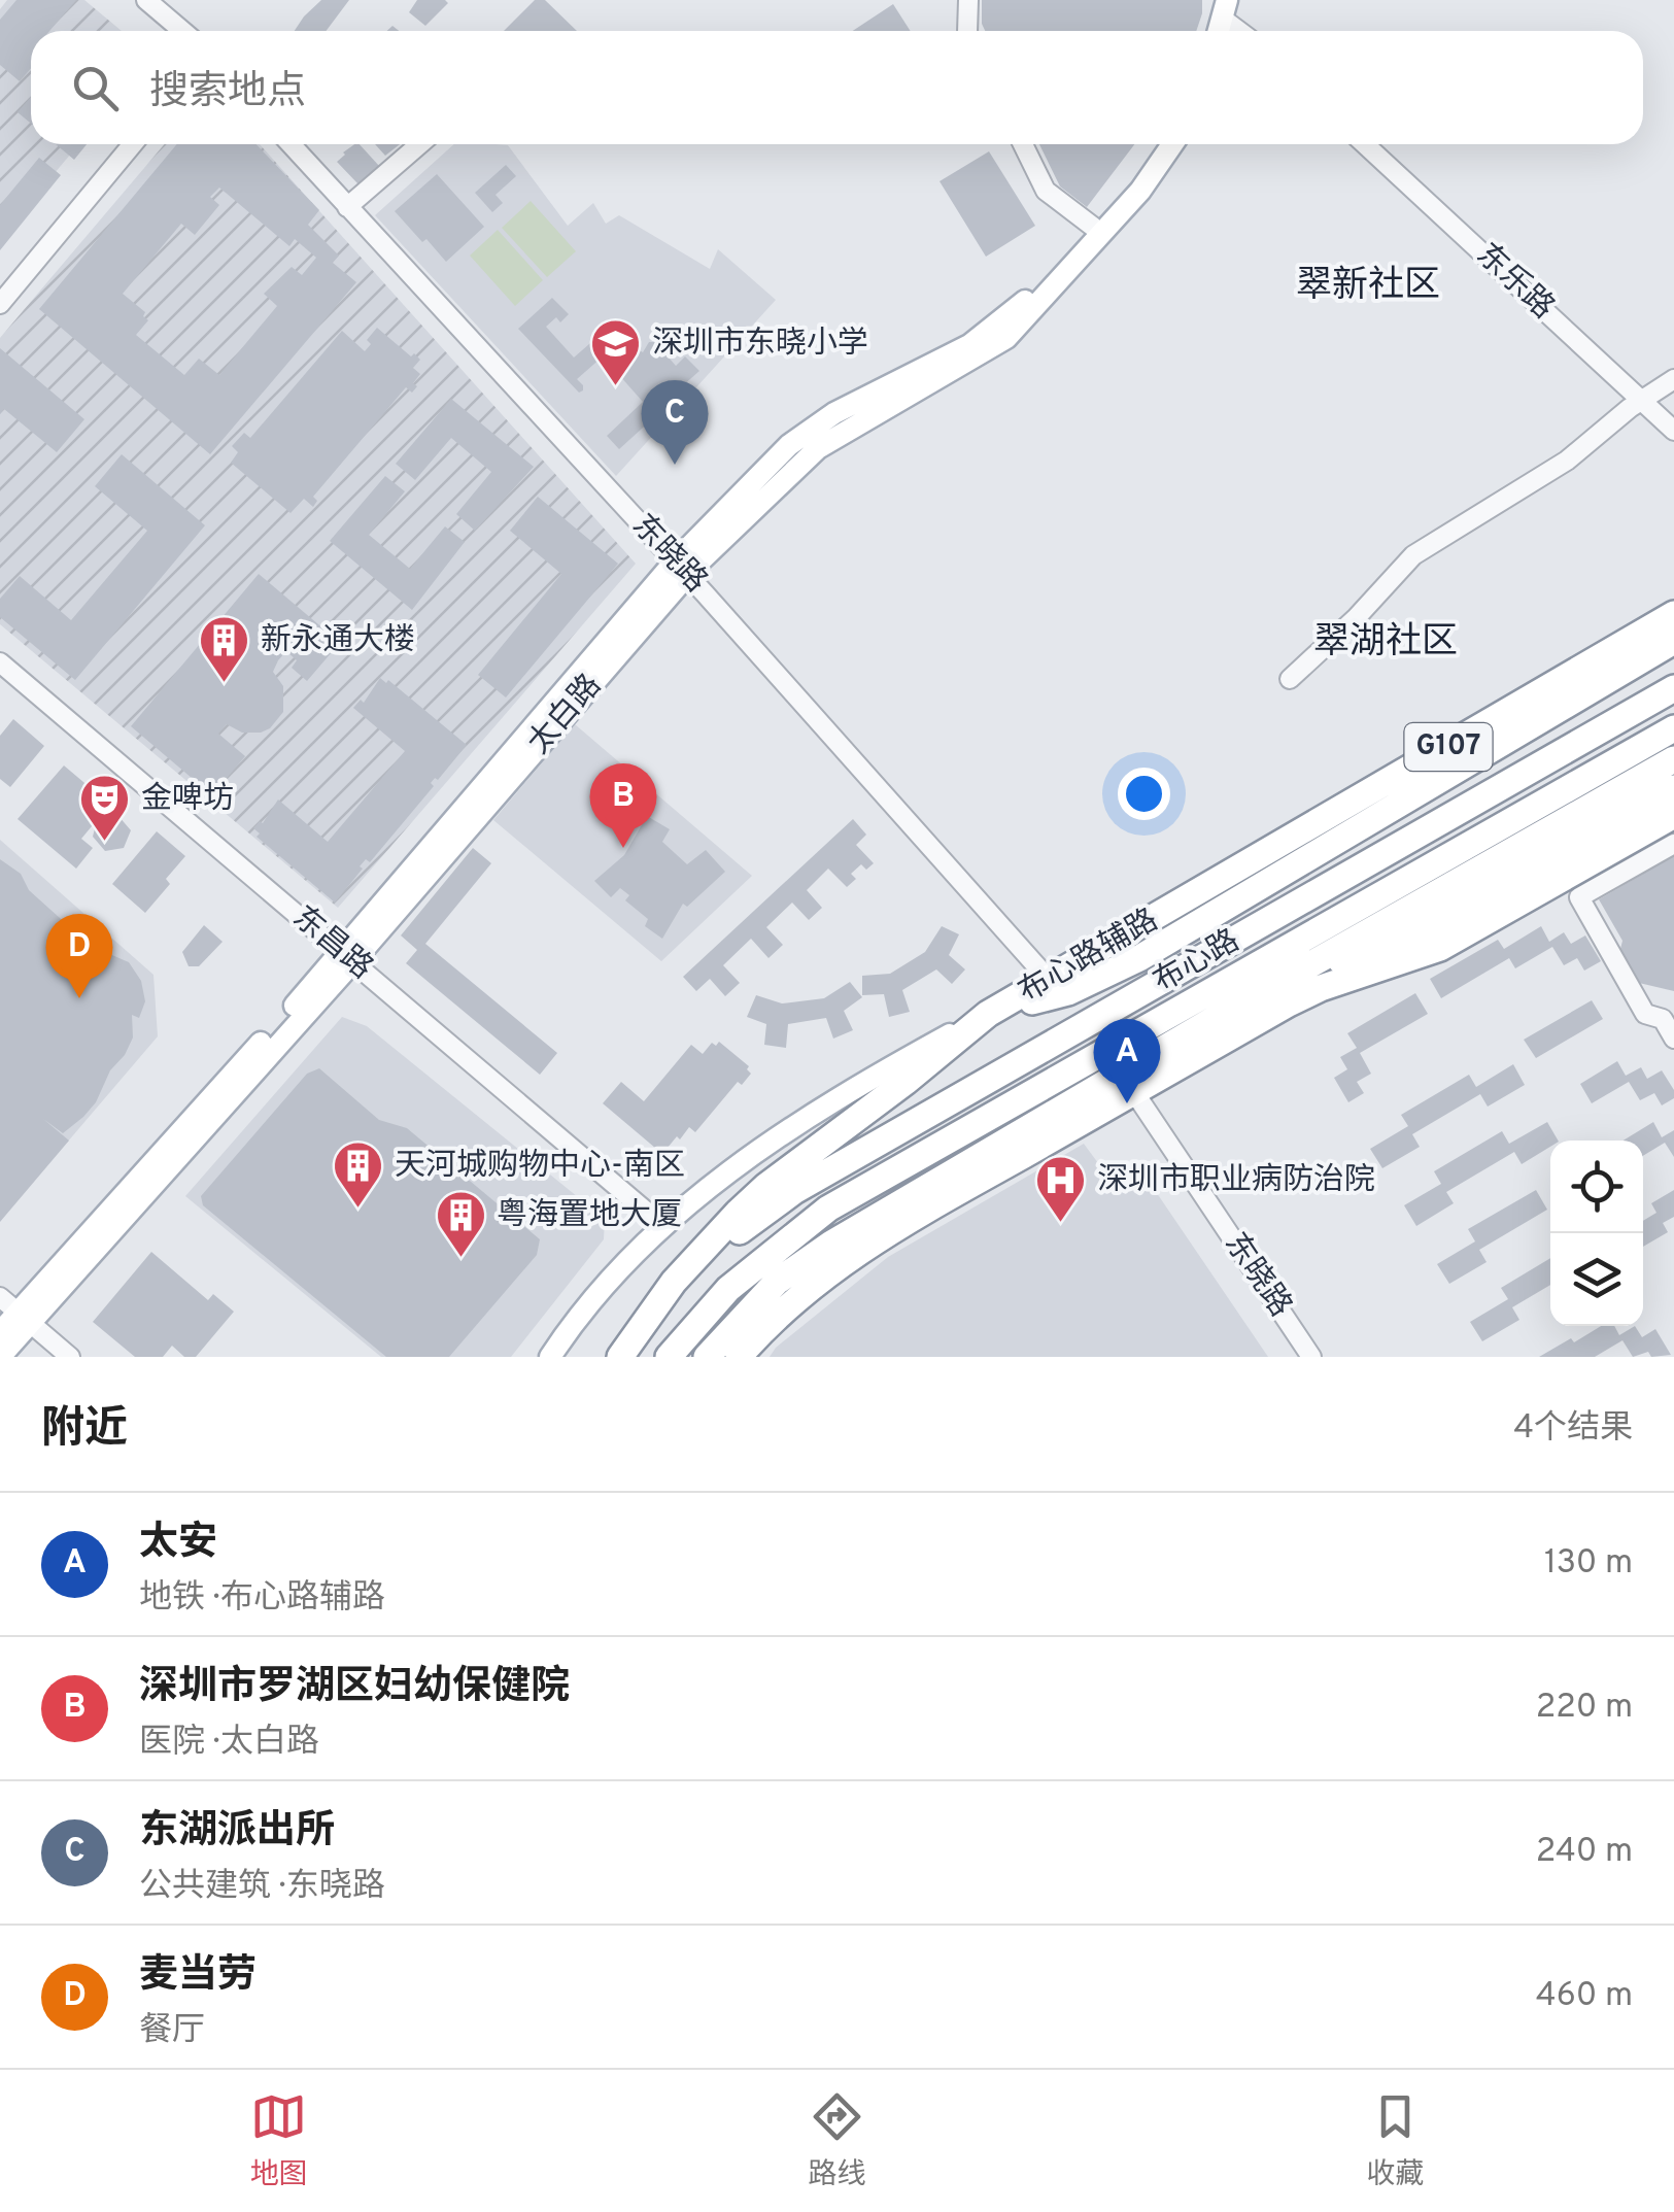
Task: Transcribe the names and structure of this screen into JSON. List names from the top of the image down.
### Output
{
  "streets": {
    "highway": ["G107", "布心路辅路", "布心路"],
    "main road": ["太白路"],
    "street": ["东乐路", "东晓路", "东昌路"]
  },
  "crossings": [
    ["东晓路", "太白路"],
    ["东晓路", "布心路辅路"],
    ["太白路", "东昌路"],
    ["东昌路", "布心路辅路"],
    ["布心路辅路", "布心路"]
  ],
  "districts": ["翠新社区", "翠湖社区"],
  "places": {
    "school or university": ["深圳市东晓小学"],
    "building": ["新永通大楼", "天河城购物中心-南区", "粤海置地大厦"],
    "theatre": ["金啤坊"],
    "hospital": ["深圳市职业病防治院"]
  },
  "page": {
    "search": "搜索地点",
    "pins": [
      "C",
      "B",
      "D",
      "A"
    ],
    "heading": ["附近", "4个结果"],
    "list": [
      {
        "mark": "A",
        "name": "太安",
        "note": "地铁 · 布心路辅路",
        "value": "130 m"
      },
      {
        "mark": "B",
        "name": "深圳市罗湖区妇幼保健院",
        "note": "医院 · 太白路",
        "value": "220 m"
      },
      {
        "mark": "C",
        "name": "东湖派出所",
        "note": "公共建筑 · 东晓路",
        "value": "240 m"
      },
      {
        "mark": "D",
        "name": "麦当劳",
        "note": "餐厅",
        "value": "460 m"
      }
    ],
    "nav": ["地图", "路线", "收藏"]
  }
}
